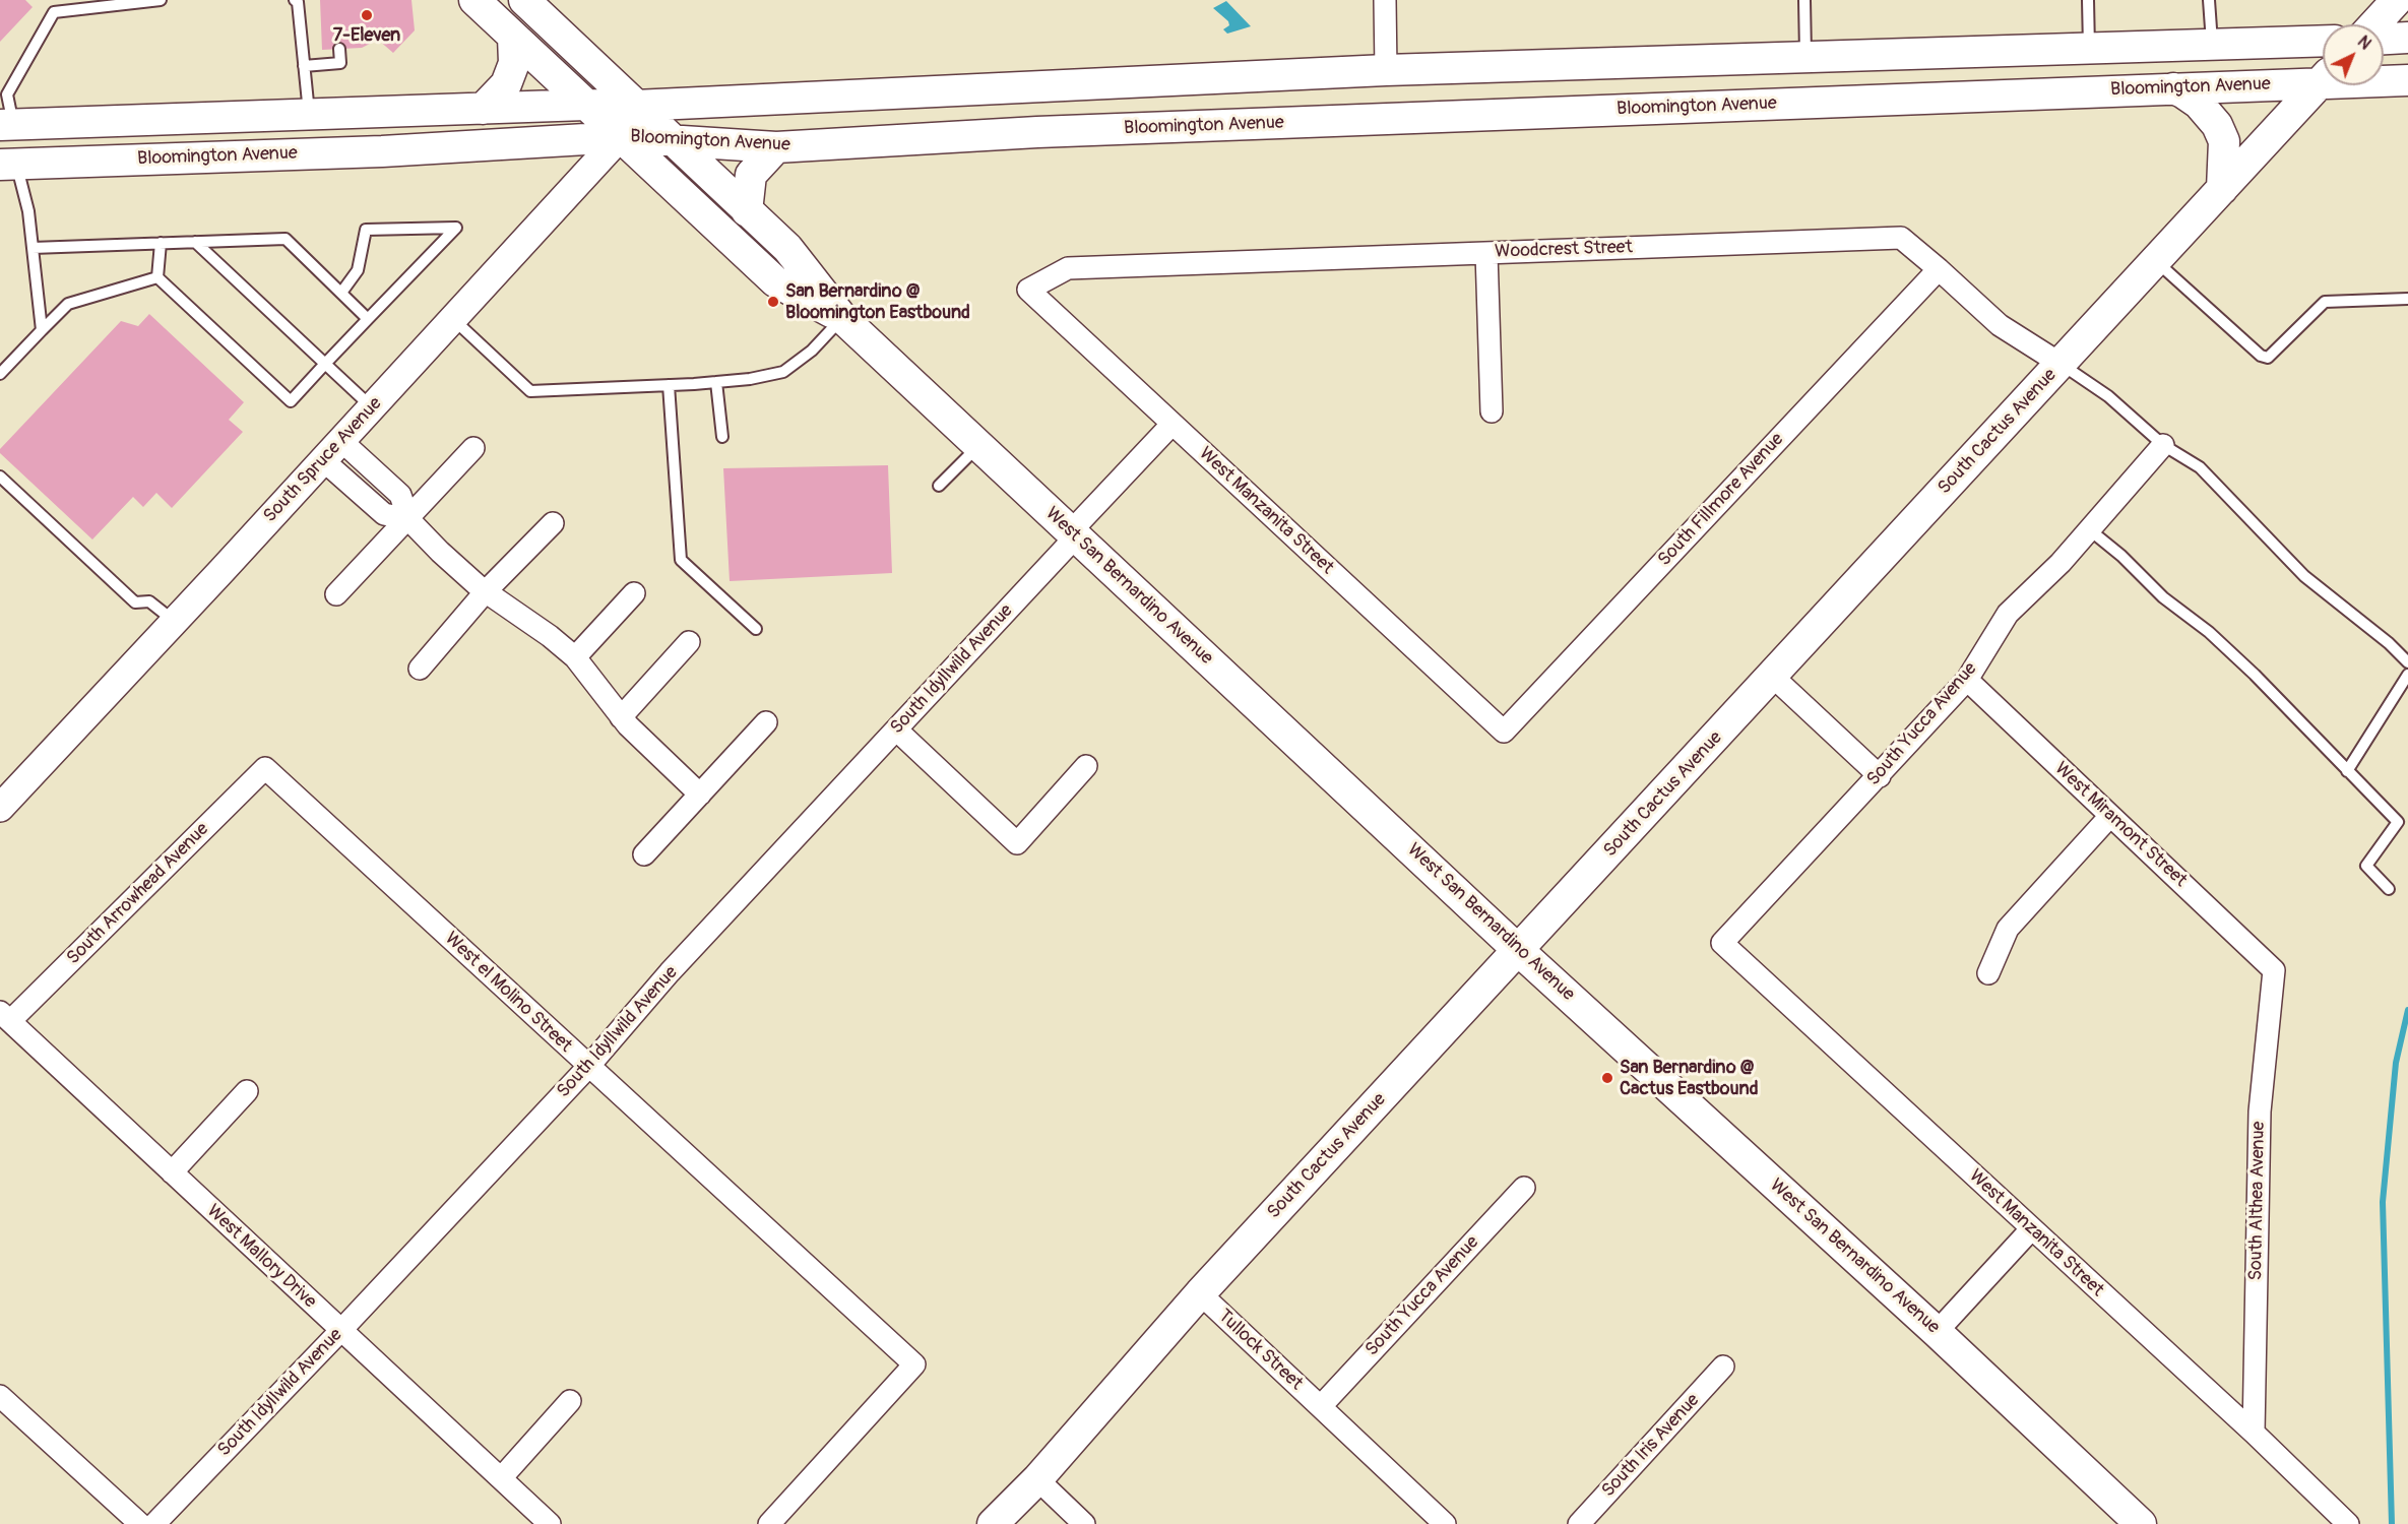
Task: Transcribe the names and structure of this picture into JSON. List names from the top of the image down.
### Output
{
  "streets": {
    "main road": ["Bloomington Avenue", "South Cactus Avenue", "West San Bernardino Avenue"],
    "street": [
      "Woodcrest Street",
      "South Spruce Avenue",
      "South Fillmore Avenue",
      "West Manzanita Street",
      "South Idyllwild Avenue",
      "South Yucca Avenue",
      "West Miramont Street",
      "South Arrowhead Avenue",
      "West el Molino Street",
      "South Althea Avenue",
      "West Mallory Drive",
      "Tullock Street",
      "South Iris Avenue"
    ]
  },
  "crossings": [
    ["Bloomington Avenue", "South Spruce Avenue"],
    ["Bloomington Avenue", "West San Bernardino Avenue"],
    ["Woodcrest Street", "South Cactus Avenue"],
    ["Woodcrest Street", "South Fillmore Avenue"],
    ["Woodcrest Street", "West Manzanita Street"],
    ["South Cactus Avenue", "West San Bernardino Avenue"],
    ["South Cactus Avenue", "Tullock Street"],
    ["South Spruce Avenue", "West San Bernardino Avenue"],
    ["South Fillmore Avenue", "West Manzanita Street"],
    ["West Manzanita Street", "South Idyllwild Avenue"],
    ["West Manzanita Street", "South Yucca Avenue"],
    ["West Manzanita Street", "South Althea Avenue"],
    ["West San Bernardino Avenue", "South Idyllwild Avenue"],
    ["South Idyllwild Avenue", "West el Molino Street"],
    ["South Idyllwild Avenue", "West Mallory Drive"],
    ["South Yucca Avenue", "West Miramont Street"],
    ["South Yucca Avenue", "Tullock Street"],
    ["West Miramont Street", "South Althea Avenue"],
    ["South Arrowhead Avenue", "West el Molino Street"],
    ["South Arrowhead Avenue", "West Mallory Drive"]
  ],
  "places": ["7-Eleven", "San Bernardino @ Bloomington Eastbound", "San Bernardino @ Cactus Eastbound"],
  "north": "top right"
}
